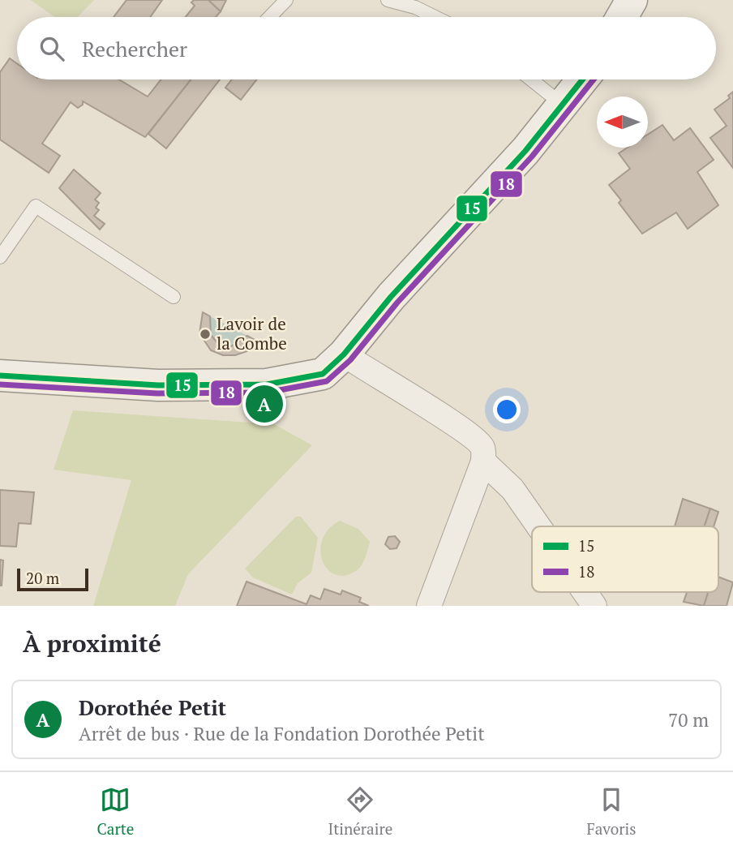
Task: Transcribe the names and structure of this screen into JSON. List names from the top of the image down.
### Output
{
  "places": ["Lavoir de la Combe"],
  "lines": ["transit line 15", "transit line 18"],
  "legend": ["15", "18"],
  "scale_bar": "20 m",
  "north": "left",
  "page": {
    "search": "Rechercher",
    "pins": "A",
    "scale": "20 m",
    "heading": "À proximité",
    "list": [
      {
        "mark": "A",
        "name": "Dorothée Petit",
        "note": "Arrêt de bus · Rue de la Fondation Dorothée Petit",
        "value": "70 m"
      }
    ],
    "nav": ["Carte", "Itinéraire", "Favoris"]
  }
}
